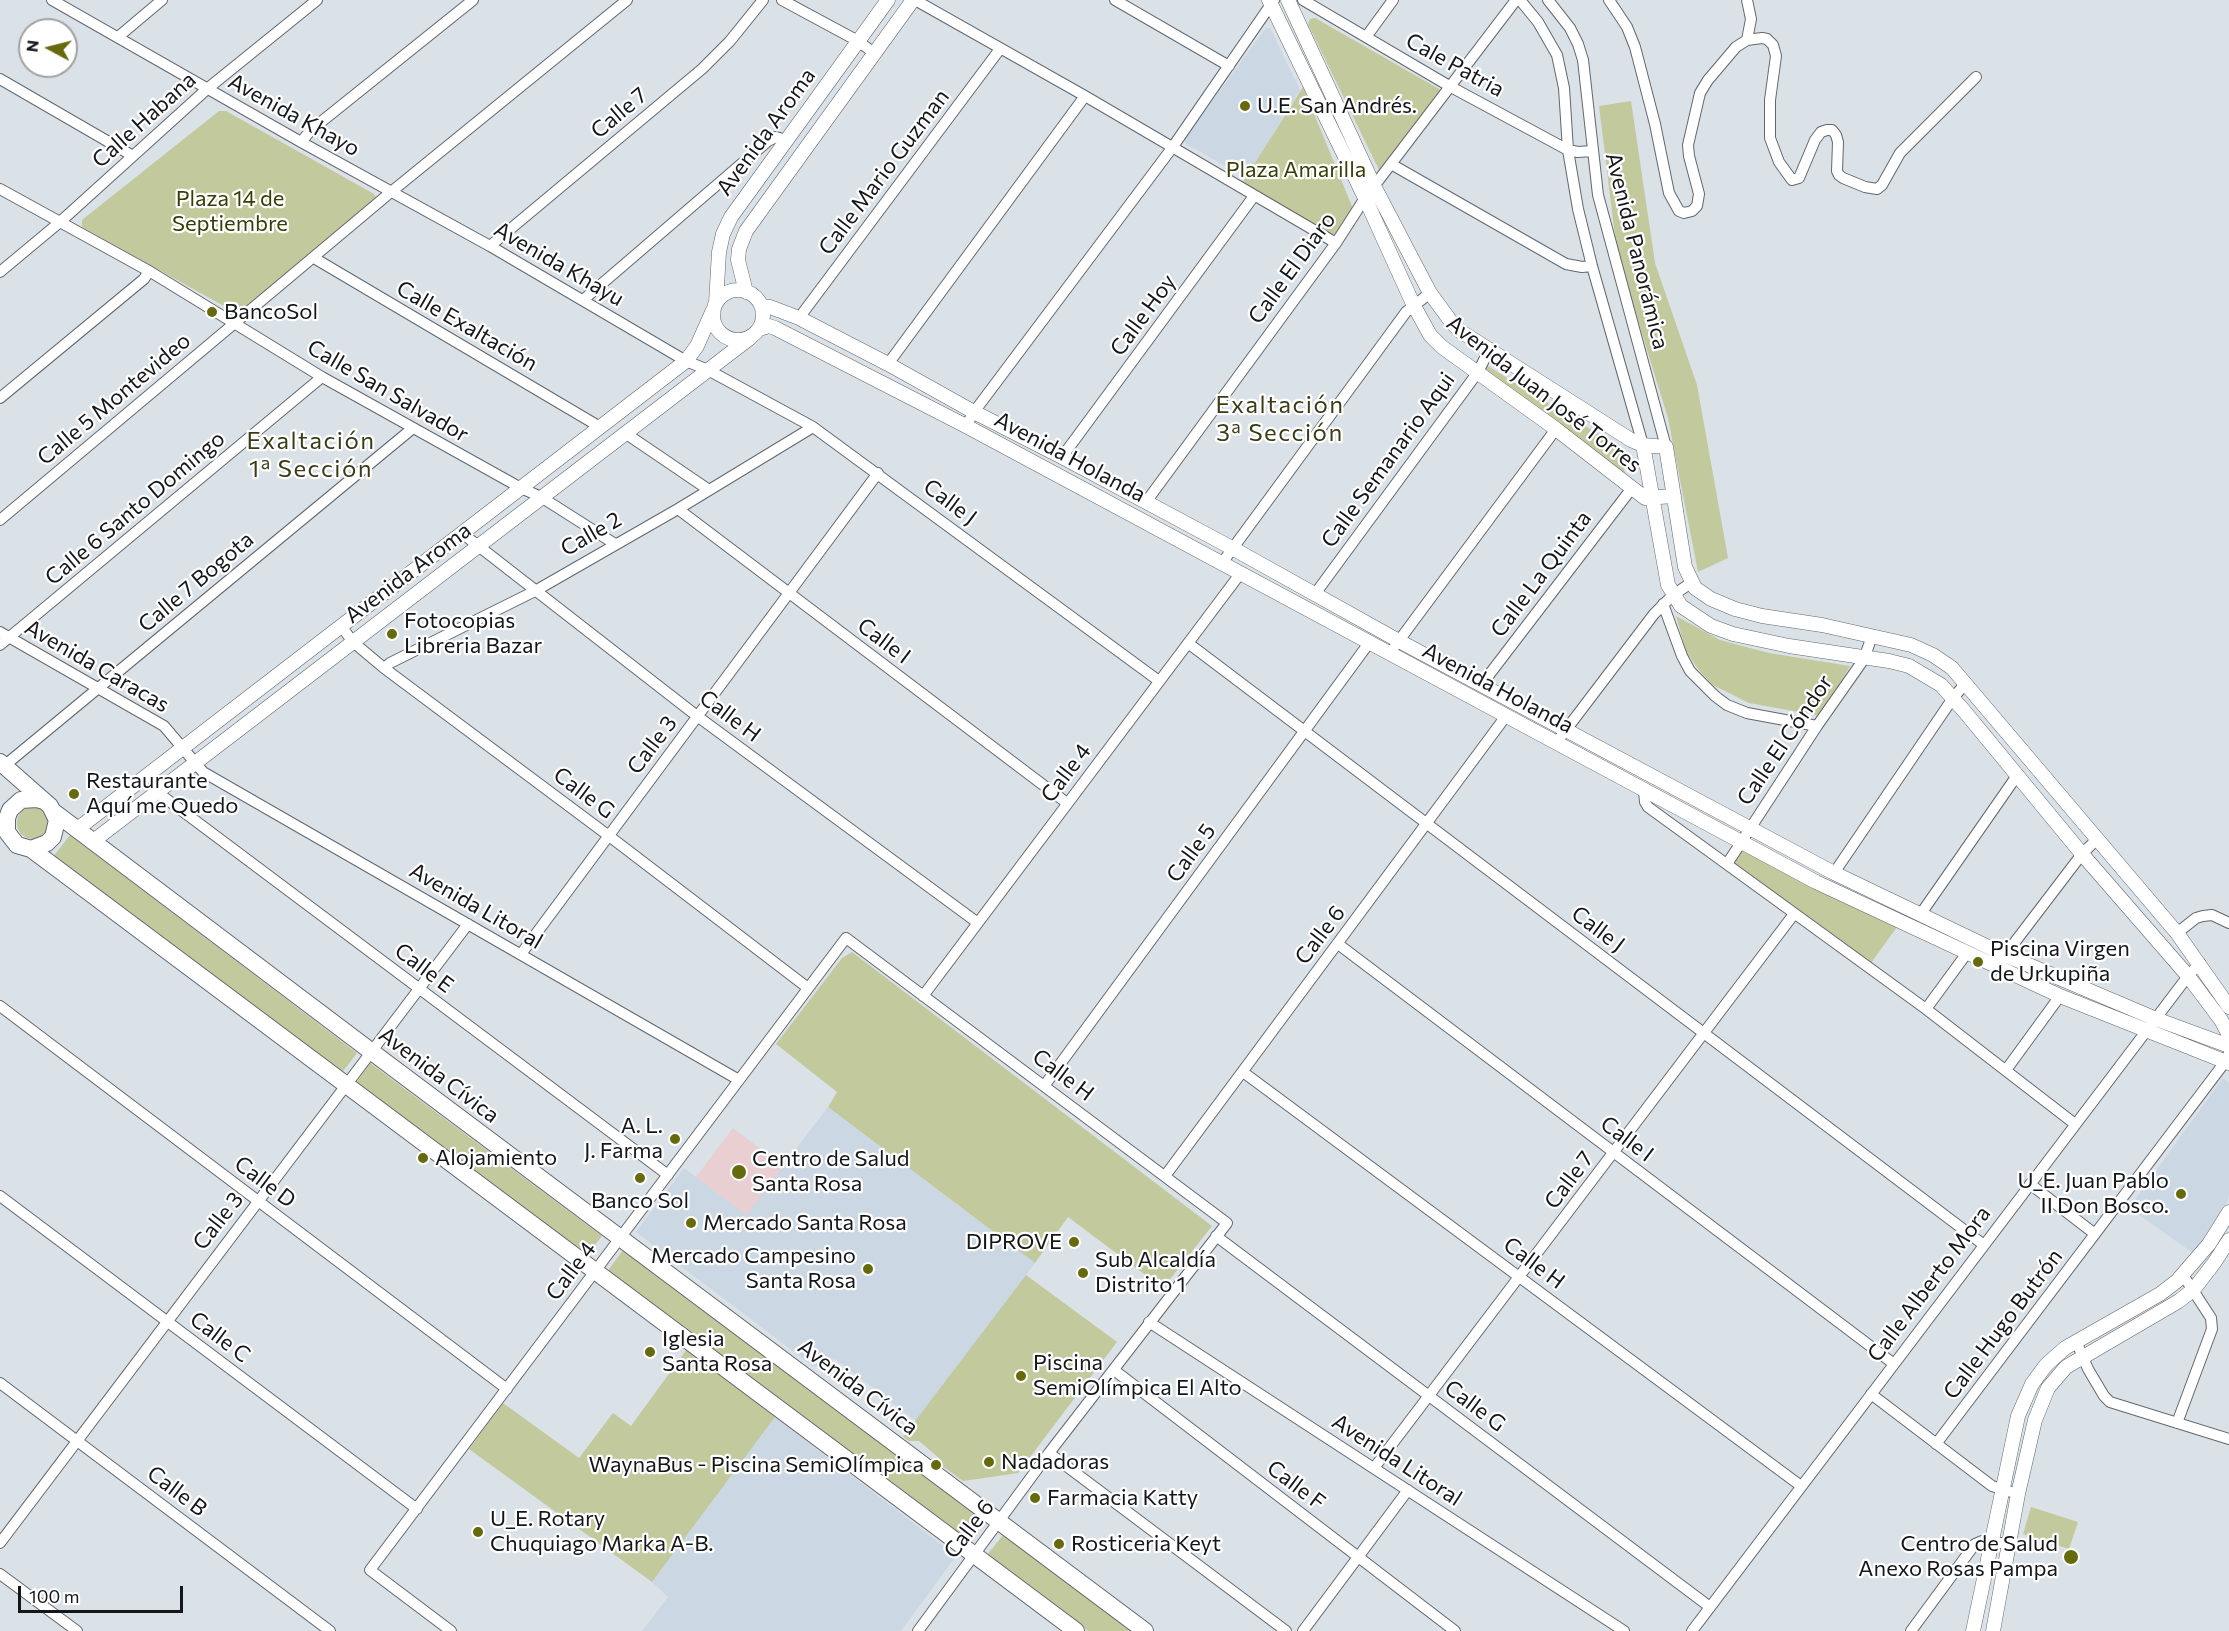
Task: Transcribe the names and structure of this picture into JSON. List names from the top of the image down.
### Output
{
  "streets": {
    "main road": ["Avenida Cívica"],
    "street": [
      "Cale Patria",
      "Calle 7",
      "Avenida Khayo",
      "Calle Habana",
      "Avenida Aroma",
      "Calle Mario Guzman",
      "Avenida Panorámica",
      "Avenida Khayu",
      "Calle El Diaro",
      "Calle Hoy",
      "Calle Exaltación",
      "Calle San Salvador",
      "Avenida Juan José Torres",
      "Calle 5 Montevideo",
      "Avenida Holanda",
      "Calle Semanario Aqui",
      "Calle J",
      "Calle 6 Santo Domingo",
      "Calle 2",
      "Calle La Quinta",
      "Calle 7 Bogota",
      "Calle I",
      "Avenida Caracas",
      "Calle H",
      "Calle El Cóndor",
      "Calle 3",
      "Calle 4",
      "Calle G",
      "Calle 5",
      "Avenida Litoral",
      "Calle 6",
      "Calle E",
      "Calle D",
      "Calle Alberto Mora",
      "Calle Hugo Butrón",
      "Calle C",
      "Calle F",
      "Calle B"
    ]
  },
  "crossings": [
    ["Cale Patria", "Avenida Panorámica"],
    ["Cale Patria", "Calle El Diaro"],
    ["Calle 7", "Avenida Khayu"],
    ["Calle 7", "Calle J"],
    ["Calle 7", "Calle I"],
    ["Calle 7", "Calle H"],
    ["Calle 7", "Calle G"],
    ["Calle 7", "Avenida Litoral"],
    ["Avenida Khayo", "Calle Habana"],
    ["Avenida Khayo", "Avenida Khayu"],
    ["Avenida Khayo", "Calle 5 Montevideo"],
    ["Calle Habana", "Calle San Salvador"],
    ["Avenida Aroma", "Avenida Khayu"],
    ["Avenida Aroma", "Calle Exaltación"],
    ["Avenida Aroma", "Calle San Salvador"],
    ["Avenida Aroma", "Avenida Holanda"],
    ["Avenida Aroma", "Calle J"],
    ["Avenida Aroma", "Avenida Caracas"],
    ["Avenida Aroma", "Calle H"],
    ["Avenida Aroma", "Calle G"],
    ["Avenida Aroma", "Avenida Litoral"],
    ["Avenida Aroma", "Calle E"],
    ["Avenida Aroma", "Avenida Cívica"],
    ["Calle Mario Guzman", "Avenida Holanda"],
    ["Avenida Panorámica", "Calle El Diaro"],
    ["Avenida Panorámica", "Avenida Juan José Torres"],
    ["Avenida Khayu", "Calle 5 Montevideo"],
    ["Avenida Khayu", "Calle J"],
    ["Calle El Diaro", "Avenida Juan José Torres"],
    ["Calle El Diaro", "Avenida Holanda"],
    ["Calle Hoy", "Avenida Holanda"],
    ["Calle Exaltación", "Calle 5 Montevideo"],
    ["Calle San Salvador", "Calle 5 Montevideo"],
    ["Calle San Salvador", "Calle 6 Santo Domingo"],
    ["Calle San Salvador", "Calle 2"],
    ["Calle San Salvador", "Calle 7 Bogota"],
    ["Avenida Juan José Torres", "Calle Semanario Aqui"],
    ["Avenida Juan José Torres", "Calle La Quinta"],
    ["Avenida Holanda", "Calle Semanario Aqui"],
    ["Avenida Holanda", "Calle La Quinta"],
    ["Avenida Holanda", "Calle El Cóndor"],
    ["Avenida Holanda", "Calle 4"],
    ["Avenida Holanda", "Calle 5"],
    ["Avenida Holanda", "Calle 6"],
    ["Avenida Holanda", "Calle Alberto Mora"],
    ["Avenida Holanda", "Calle Hugo Butrón"],
    ["Calle J", "Calle 2"],
    ["Calle J", "Calle 3"],
    ["Calle J", "Calle 4"],
    ["Calle J", "Calle 5"],
    ["Calle J", "Calle 6"],
    ["Calle J", "Calle Alberto Mora"],
    ["Calle 6 Santo Domingo", "Avenida Caracas"],
    ["Calle 2", "Calle I"],
    ["Calle 2", "Calle H"],
    ["Calle 2", "Calle G"],
    ["Calle 7 Bogota", "Avenida Caracas"],
    ["Calle 7 Bogota", "Avenida Cívica"],
    ["Calle I", "Calle 3"],
    ["Calle I", "Calle 4"],
    ["Calle I", "Calle 6"],
    ["Calle I", "Calle Alberto Mora"],
    ["Avenida Caracas", "Avenida Litoral"],
    ["Calle H", "Calle 3"],
    ["Calle H", "Calle 4"],
    ["Calle H", "Calle 5"],
    ["Calle H", "Calle 6"],
    ["Calle H", "Calle Alberto Mora"],
    ["Calle 3", "Calle G"],
    ["Calle 3", "Avenida Litoral"],
    ["Calle 3", "Calle E"],
    ["Calle 3", "Avenida Cívica"],
    ["Calle 3", "Calle D"],
    ["Calle 3", "Calle C"],
    ["Calle 3", "Calle B"],
    ["Calle 4", "Calle G"],
    ["Calle 4", "Avenida Litoral"],
    ["Calle 4", "Calle E"],
    ["Calle 4", "Avenida Cívica"],
    ["Calle 4", "Calle D"],
    ["Calle 4", "Calle C"],
    ["Calle G", "Calle 6"],
    ["Calle G", "Calle Alberto Mora"],
    ["Avenida Litoral", "Calle 6"],
    ["Calle 6", "Avenida Cívica"],
    ["Calle 6", "Calle F"]
  ],
  "districts": ["Exaltación 3ª Sección", "Exaltación 1ª Sección"],
  "parks": ["Plaza Amarilla", "Plaza 14 de Septiembre"],
  "places": [
    "U.E. San Andrés.",
    "BancoSol",
    "Fotocopias Libreria Bazar",
    "Restaurante Aquí me Quedo",
    "Piscina Virgen de Urkupiña",
    "A. L. J. Farma",
    "Alojamiento",
    "Centro de Salud Santa Rosa",
    "Banco Sol",
    "U_E. Juan Pablo II Don Bosco.",
    "Mercado Santa Rosa",
    "DIPROVE",
    "Mercado Campesino Santa Rosa",
    "Sub Alcaldía Distrito 1",
    "Iglesia Santa Rosa",
    "Piscina SemiOlímpica El Alto",
    "Nadadoras",
    "WaynaBus - Piscina SemiOlímpica",
    "Farmacia Katty",
    "U_E. Rotary Chuquiago Marka A-B.",
    "Rosticeria Keyt",
    "Centro de Salud Anexo Rosas Pampa"
  ],
  "scale_bar": "100 m",
  "north": "left"
}
